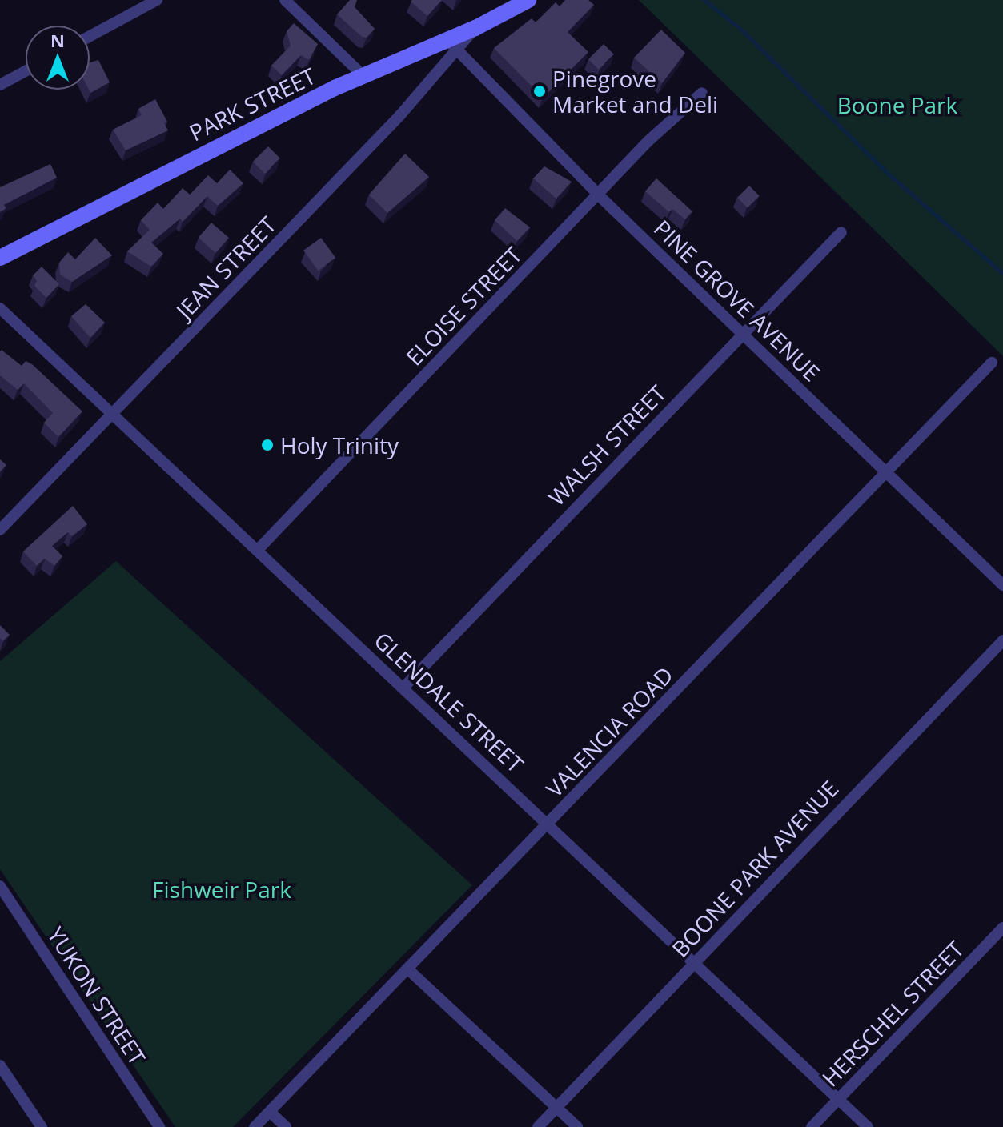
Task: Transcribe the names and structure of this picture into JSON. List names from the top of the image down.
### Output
{
  "streets": {
    "street": [
      "PARK STREET",
      "JEAN STREET",
      "PINE GROVE AVENUE",
      "ELOISE STREET",
      "WALSH STREET",
      "GLENDALE STREET",
      "VALENCIA ROAD",
      "BOONE PARK AVENUE",
      "YUKON STREET",
      "HERSCHEL STREET"
    ]
  },
  "crossings": [
    ["PARK STREET", "JEAN STREET"],
    ["PARK STREET", "PINE GROVE AVENUE"],
    ["JEAN STREET", "PINE GROVE AVENUE"],
    ["JEAN STREET", "GLENDALE STREET"],
    ["PINE GROVE AVENUE", "ELOISE STREET"],
    ["PINE GROVE AVENUE", "WALSH STREET"],
    ["PINE GROVE AVENUE", "VALENCIA ROAD"],
    ["ELOISE STREET", "GLENDALE STREET"],
    ["WALSH STREET", "GLENDALE STREET"],
    ["GLENDALE STREET", "VALENCIA ROAD"],
    ["GLENDALE STREET", "BOONE PARK AVENUE"],
    ["GLENDALE STREET", "HERSCHEL STREET"]
  ],
  "parks": ["Boone Park", "Fishweir Park"],
  "places": ["Pinegrove Market and Deli", "Holy Trinity"],
  "north": "top"
}
